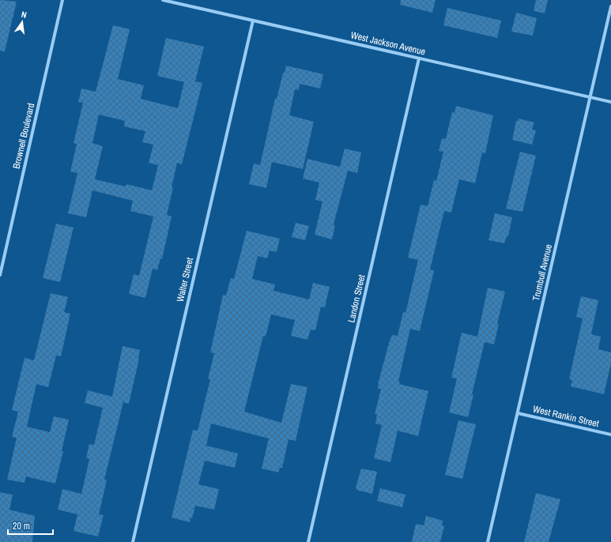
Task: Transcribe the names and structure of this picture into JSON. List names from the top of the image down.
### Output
{
  "streets": {
    "street": [
      "West Jackson Avenue",
      "Brownell Boulevard",
      "Trumbull Avenue",
      "Walter Street",
      "Landon Street",
      "West Rankin Street"
    ]
  },
  "crossings": [
    ["West Jackson Avenue", "Trumbull Avenue"],
    ["West Jackson Avenue", "Walter Street"],
    ["West Jackson Avenue", "Landon Street"],
    ["Trumbull Avenue", "West Rankin Street"]
  ],
  "scale_bar": "20 m",
  "north": "top"
}
